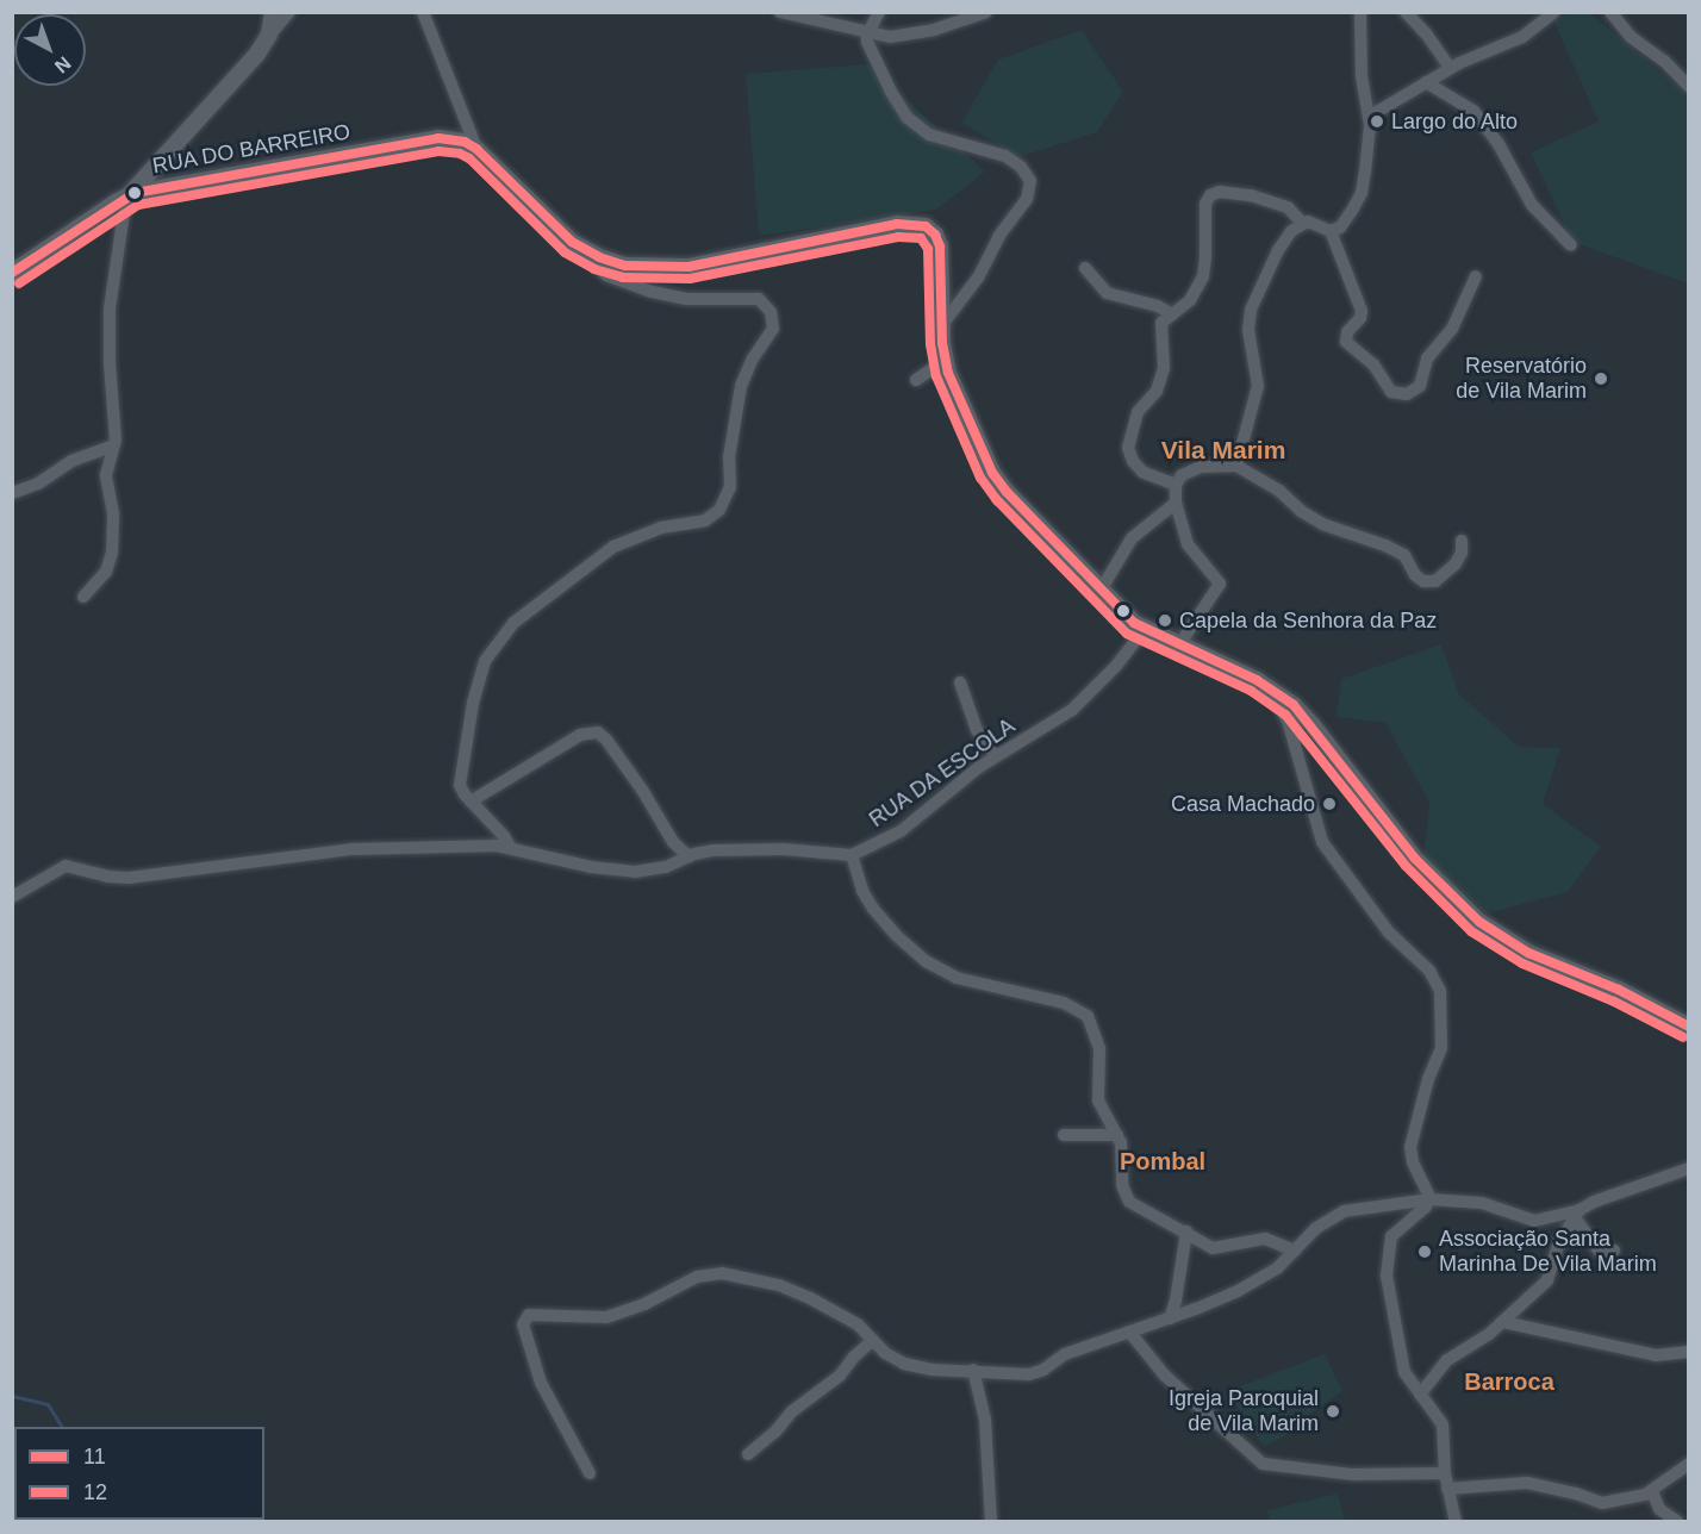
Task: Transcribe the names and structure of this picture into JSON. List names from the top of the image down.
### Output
{
  "streets": {
    "street": ["RUA DO BARREIRO", "RUA DA ESCOLA"]
  },
  "districts": ["Vila Marim", "Pombal", "Barroca"],
  "places": [
    "Largo do Alto",
    "Reservatório de Vila Marim",
    "Capela da Senhora da Paz",
    "Casa Machado",
    "Associação Santa Marinha De Vila Marim",
    "Igreja Paroquial de Vila Marim"
  ],
  "lines": ["transit line 11", "transit line 12"],
  "legend": ["11", "12"],
  "north": "bottom right"
}
